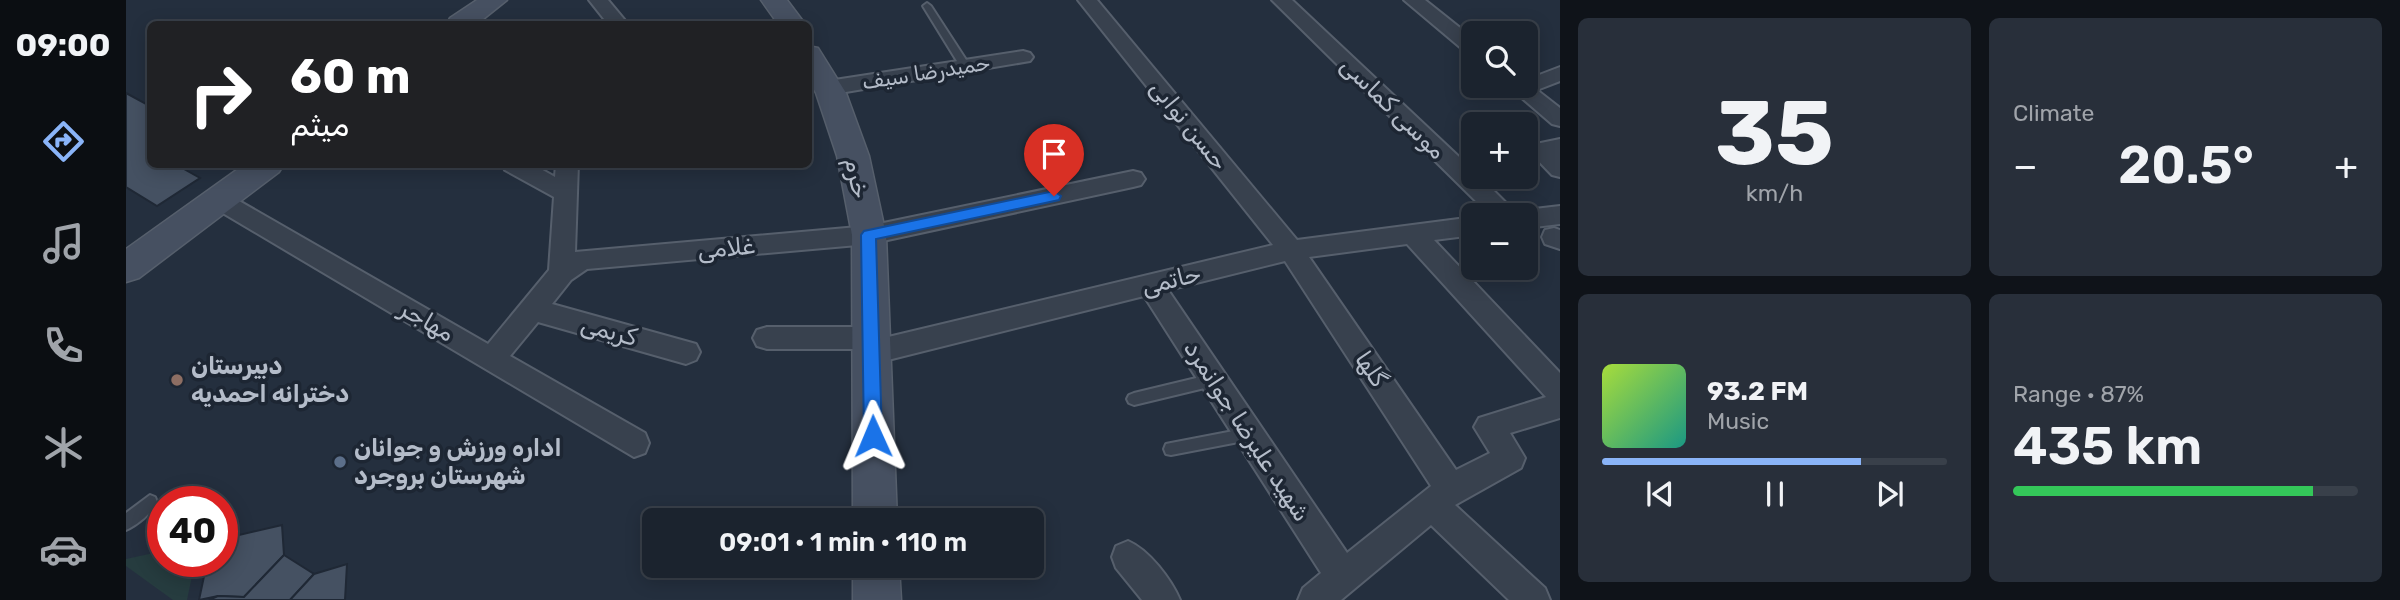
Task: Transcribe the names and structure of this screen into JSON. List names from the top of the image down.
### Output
{
  "streets": {
    "street": [
      "حمیدرضا سیف",
      "موسی کماسی",
      "حسن نوابی",
      "خرم",
      "غلامی",
      "حاتمی",
      "مهاجر",
      "کریمی",
      "گلها",
      "شهید علیرضا جوانمرد"
    ]
  },
  "crossings": [
    ["حمیدرضا سیف", "خرم"],
    ["حسن نوابی", "حاتمی"],
    ["حسن نوابی", "گلها"],
    ["خرم", "غلامی"],
    ["خرم", "حاتمی"],
    ["حاتمی", "گلها"],
    ["حاتمی", "شهید علیرضا جوانمرد"]
  ],
  "places": ["دبیرستان دخترانه احمدیه", "اداره ورزش و جوانان شهرستان بروجرد"],
  "page": {
    "tabs": "09:00",
    "tile": [
      ["35", "km/h"],
      "Climate",
      ["Range · 87%", "435 km"]
    ],
    "map_buttons": ["+", "−"],
    "turn": ["60 m", "میثم"],
    "heat": ["−", "20.5°", "+"],
    "song": ["93.2 FM", "Music"],
    "limit": "40",
    "trip": "09:01 · 1 min · 110 m"
  }
}
